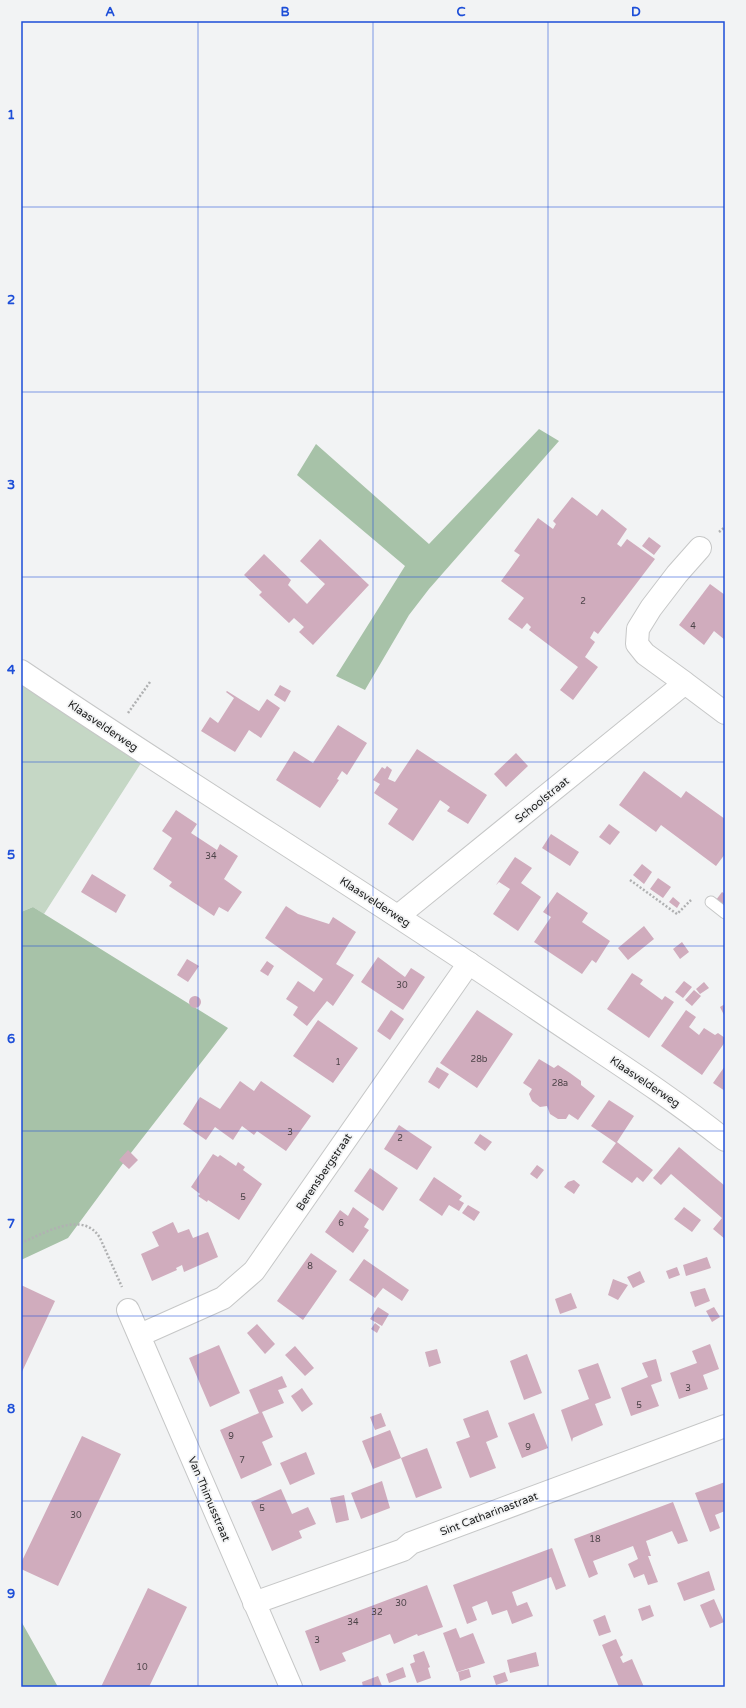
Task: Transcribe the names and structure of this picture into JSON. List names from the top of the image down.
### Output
{
  "streets": {
    "street": [
      "Klaasvelderweg",
      "Schoolstraat",
      "Berensbergstraat",
      "Van Thimusstraat",
      "Sint Catharinastraat"
    ]
  },
  "crossings": [
    ["Klaasvelderweg", "Schoolstraat"],
    ["Klaasvelderweg", "Berensbergstraat"],
    ["Berensbergstraat", "Van Thimusstraat"],
    ["Van Thimusstraat", "Sint Catharinastraat"]
  ],
  "house_numbers": [
    "2",
    "4",
    "34",
    "30",
    "28b",
    "1",
    "28a",
    "3",
    "2",
    "5",
    "6",
    "8",
    "3",
    "5",
    "9",
    "9",
    "7",
    "5",
    "30",
    "18",
    "30",
    "32",
    "34",
    "3",
    "10"
  ],
  "grid": {
    "columns": [
      "A",
      "B",
      "C",
      "D"
    ],
    "rows": [
      "1",
      "2",
      "3",
      "4",
      "5",
      "6",
      "7",
      "8",
      "9"
    ]
  }
}
